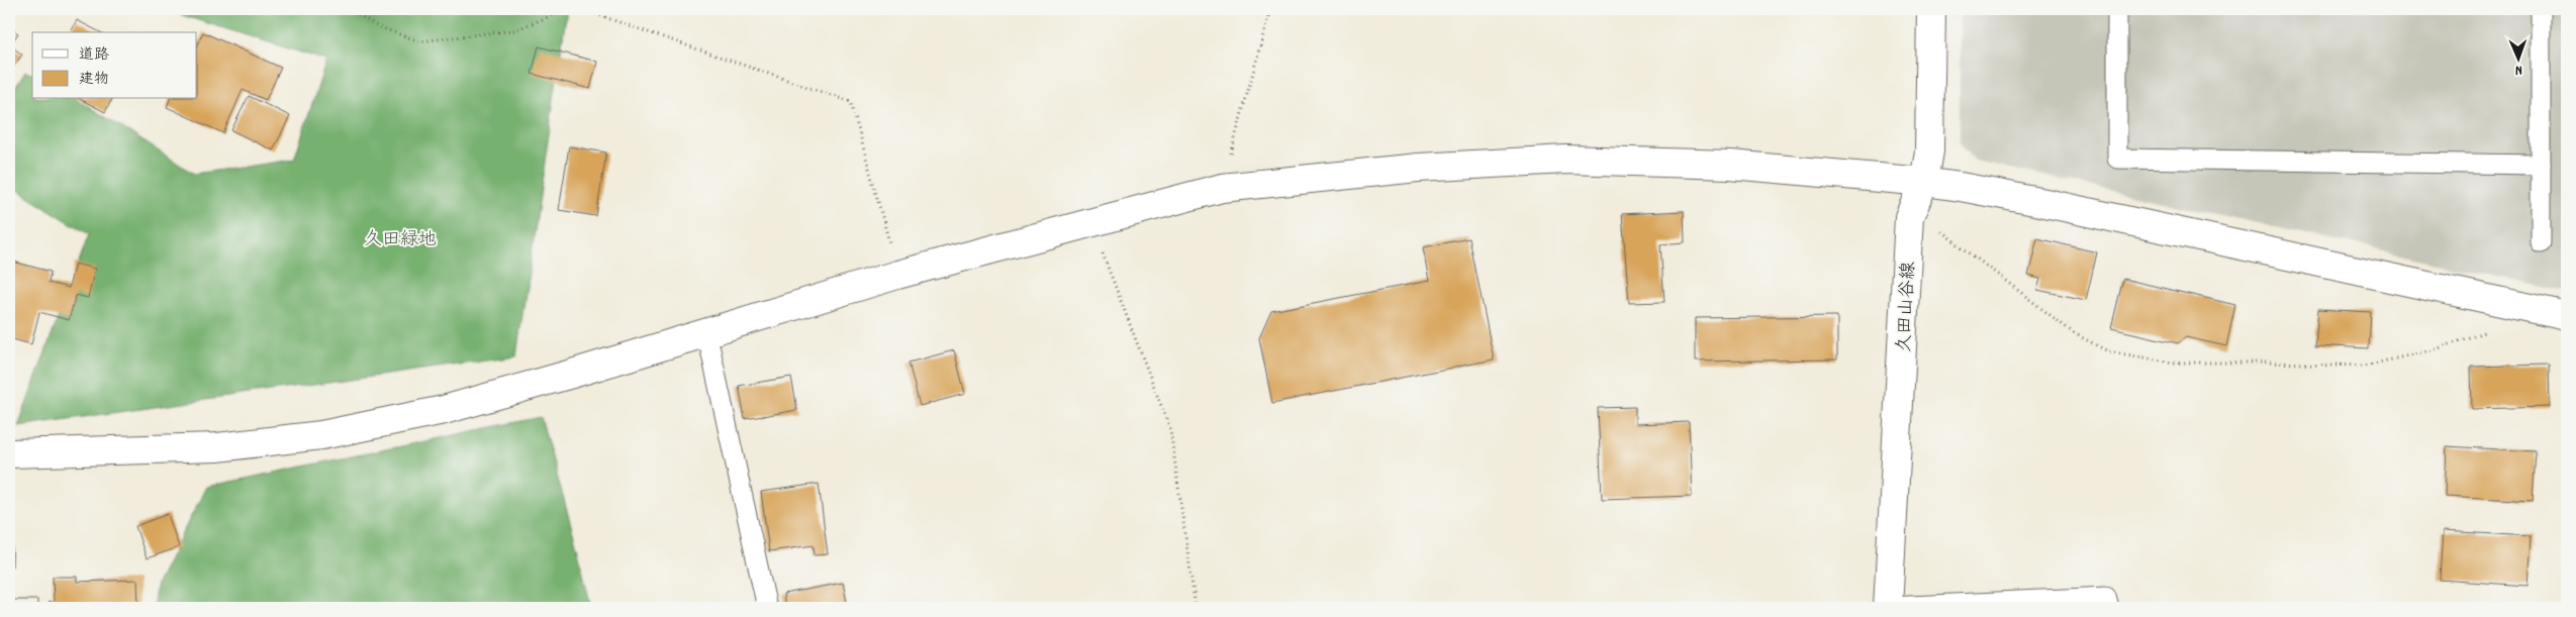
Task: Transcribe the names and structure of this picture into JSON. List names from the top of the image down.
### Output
{
  "streets": {
    "street": ["久田山谷線"]
  },
  "parks": ["久田緑地"],
  "legend": ["道路", "建物"],
  "north": "bottom"
}
